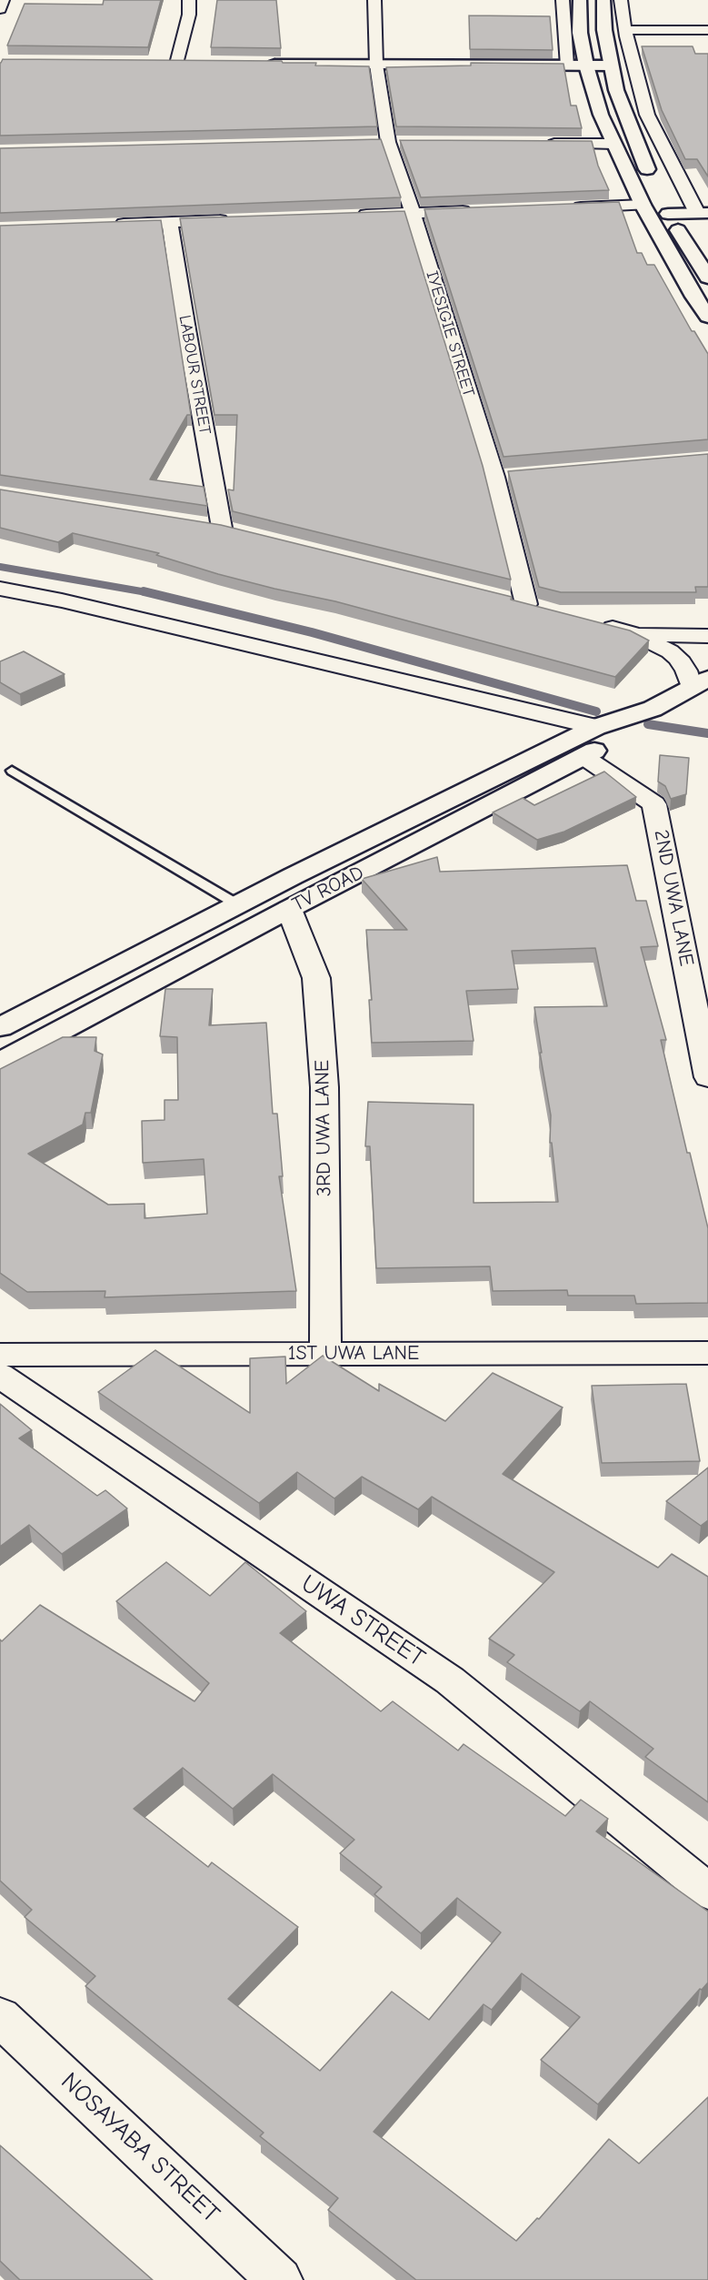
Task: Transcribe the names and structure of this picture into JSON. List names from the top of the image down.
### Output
{
  "streets": {
    "main road": ["TV ROAD"],
    "street": [
      "IYESIGIE STREET",
      "LABOUR STREET",
      "2ND UWA LANE",
      "3RD UWA LANE",
      "1ST UWA LANE",
      "UWA STREET",
      "NOSAYABA STREET"
    ]
  },
  "crossings": [
    ["TV ROAD", "2ND UWA LANE"],
    ["TV ROAD", "3RD UWA LANE"],
    ["3RD UWA LANE", "1ST UWA LANE"]
  ]
}
